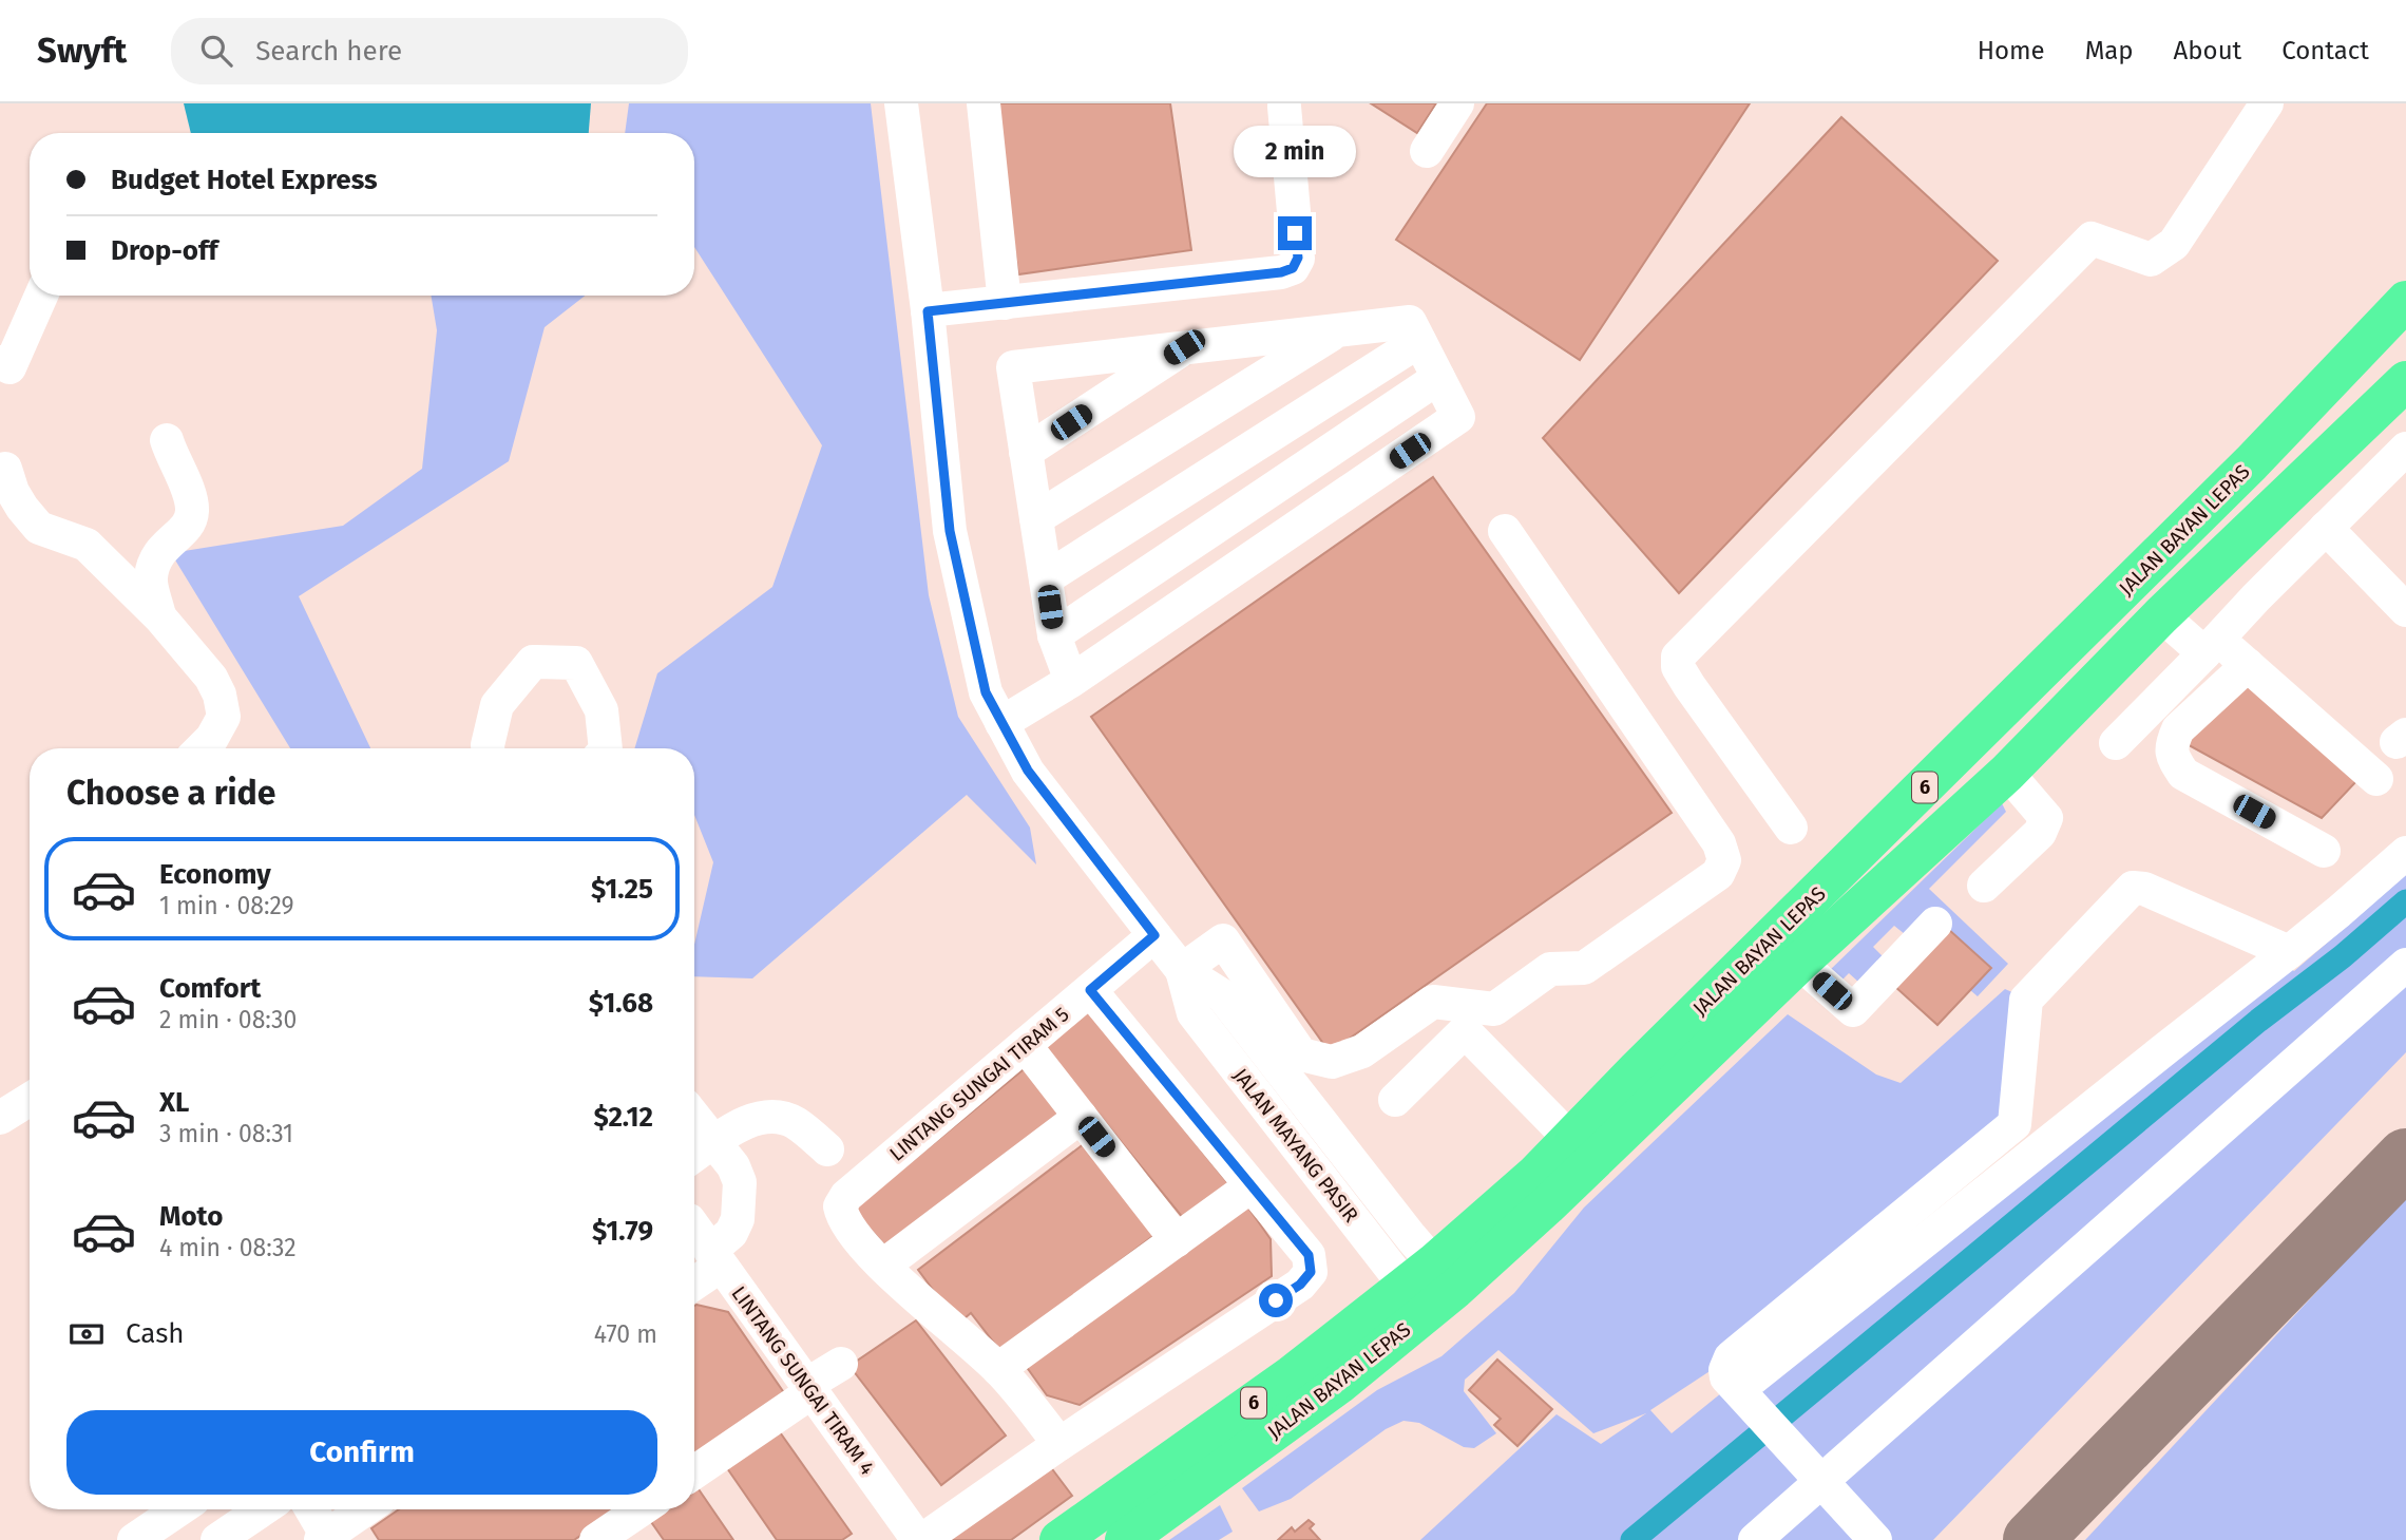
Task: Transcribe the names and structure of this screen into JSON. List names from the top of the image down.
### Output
{
  "streets": {
    "highway": ["JALAN BAYAN LEPAS", "6"],
    "street": ["LINTANG SUNGAI TIRAM 5", "JALAN MAYANG PASIR", "LINTANG SUNGAI TIRAM 4"]
  },
  "crossings": [
    ["JALAN BAYAN LEPAS", "JALAN MAYANG PASIR"],
    ["LINTANG SUNGAI TIRAM 5", "JALAN MAYANG PASIR"]
  ],
  "page": {
    "header": "Swyft",
    "search": "Search here",
    "nav": [
      "Home",
      "Map",
      "About",
      "Contact"
    ],
    "bubble": "2 min",
    "banner": ["Budget Hotel Express", "Drop-off"],
    "heading": "Choose a ride",
    "list": [
      {
        "name": "Economy",
        "note": "1 min · 08:29",
        "value": "$1.25"
      },
      {
        "name": "Comfort",
        "note": "2 min · 08:30",
        "value": "$1.68"
      },
      {
        "name": "XL",
        "note": "3 min · 08:31",
        "value": "$2.12"
      },
      {
        "name": "Moto",
        "note": "4 min · 08:32",
        "value": "$1.79"
      }
    ],
    "pay": ["Cash", "470 m"],
    "buttons": "Confirm"
  }
}
